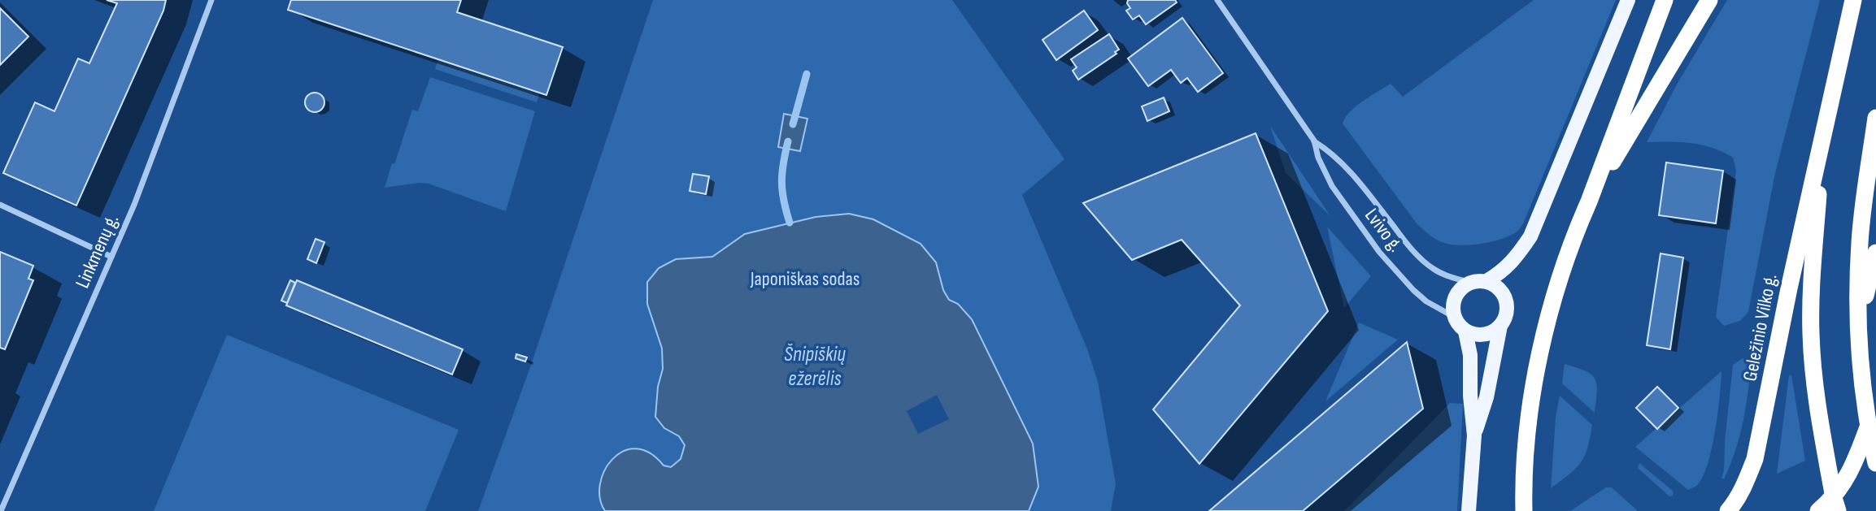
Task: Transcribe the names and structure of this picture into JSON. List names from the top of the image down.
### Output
{
  "streets": {
    "highway": ["Geležinio Vilko g."],
    "street": ["Lvivo g.", "Linkmenų g."]
  },
  "water": ["Šnipiškių ežerėlis"],
  "parks": ["Japoniškas sodas"]
}
